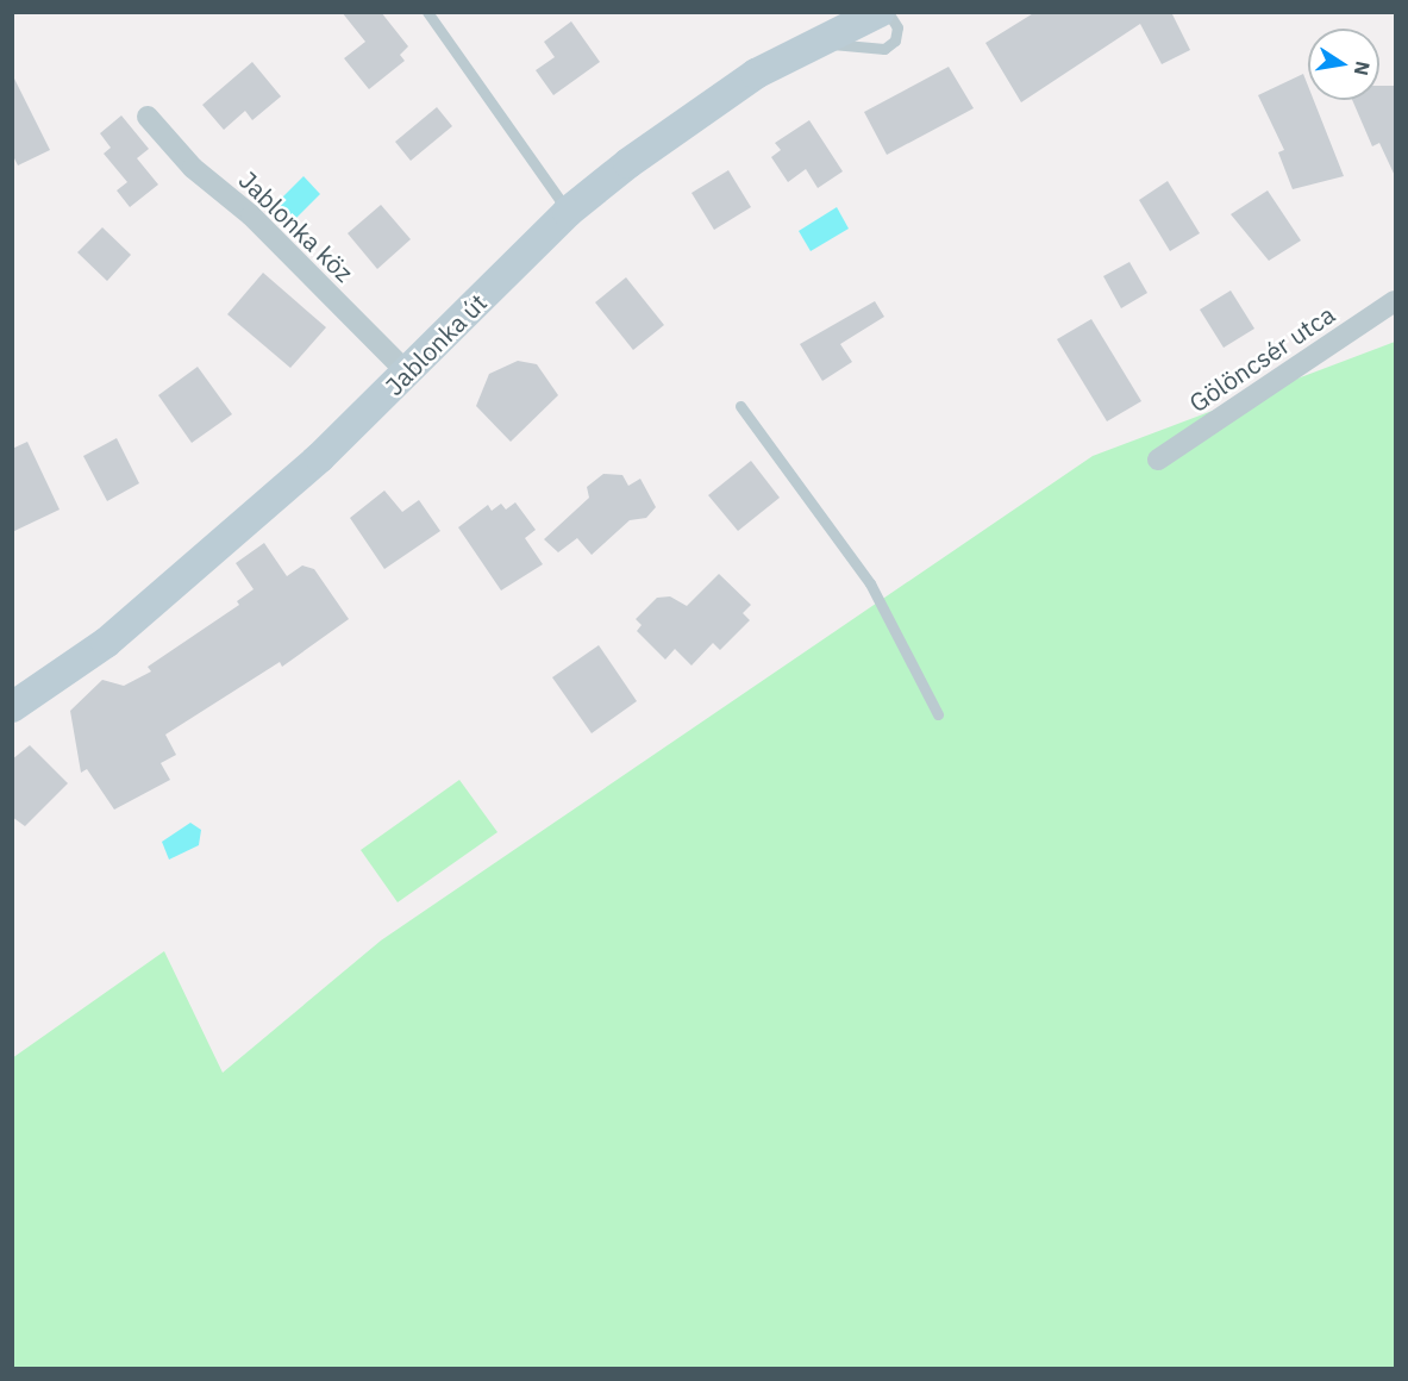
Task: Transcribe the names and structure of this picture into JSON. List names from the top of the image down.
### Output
{
  "streets": {
    "street": ["Jablonka köz", "Jablonka út", "Gölöncsér utca"]
  },
  "crossings": [
    ["Jablonka köz", "Jablonka út"]
  ],
  "north": "right"
}
